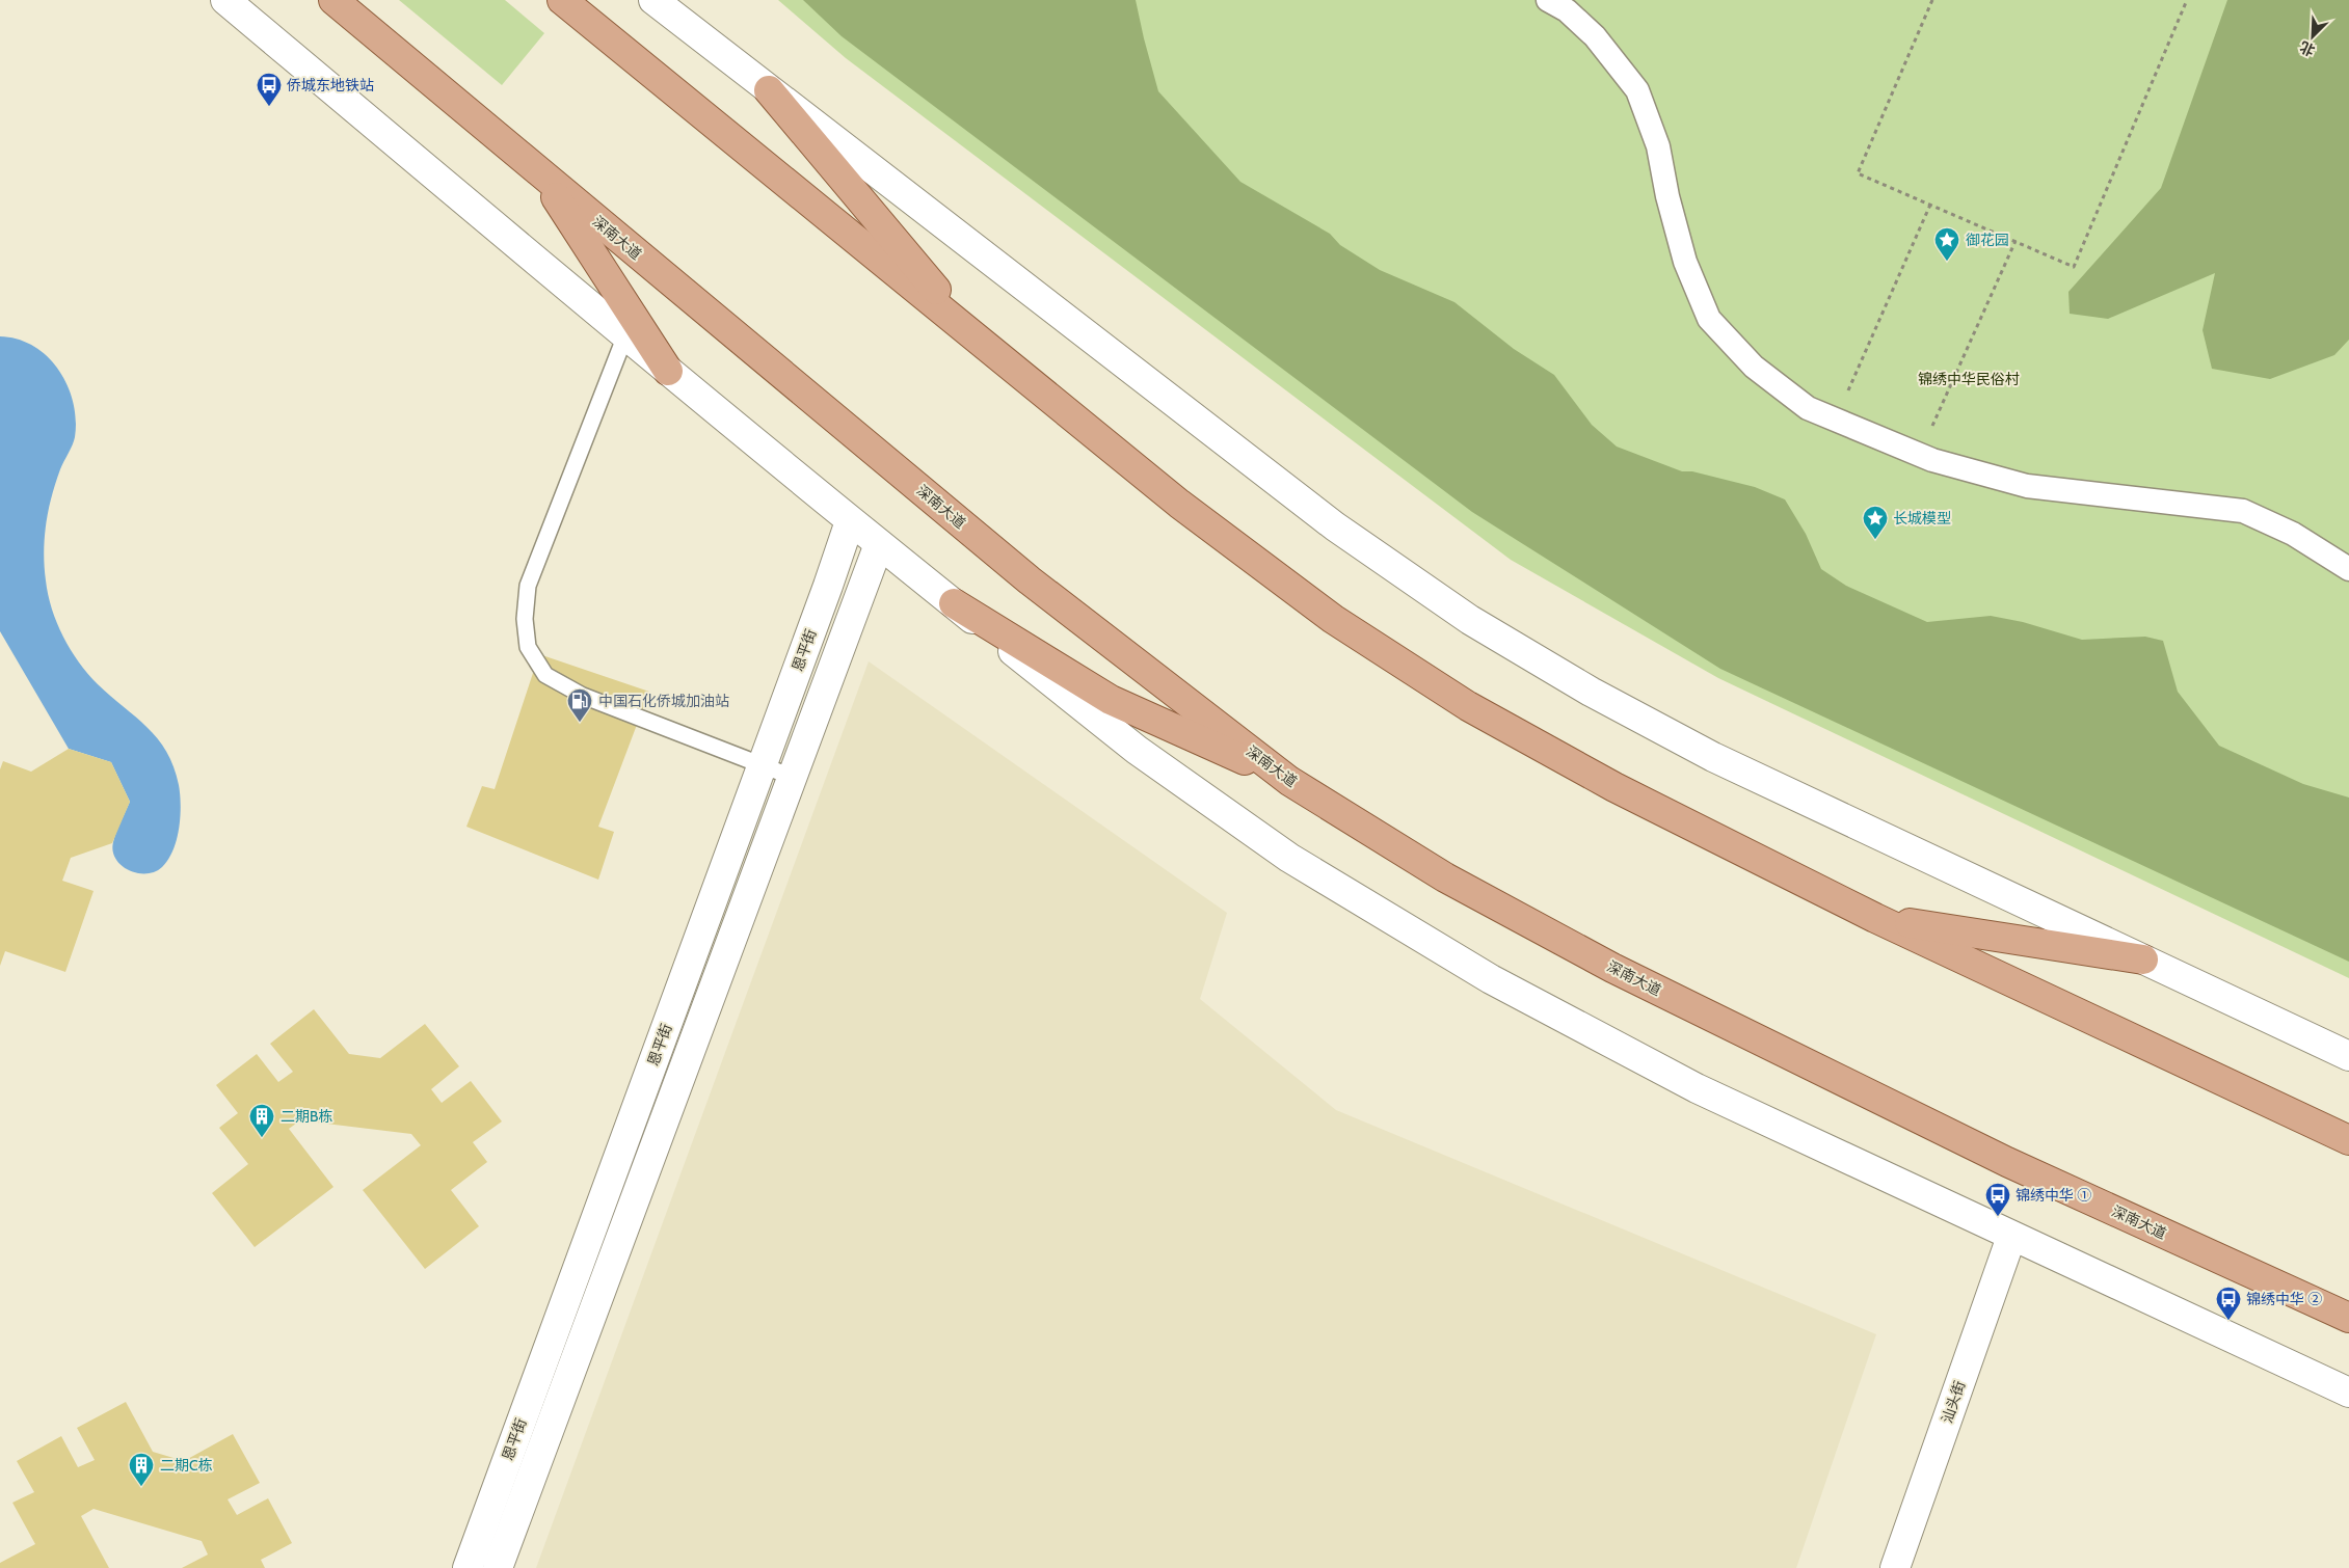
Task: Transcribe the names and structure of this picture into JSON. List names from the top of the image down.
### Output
{
  "streets": {
    "main road": ["深南大道", "恩平街", "汕头街"]
  },
  "parks": ["锦绣中华民俗村"],
  "places": {
    "bus stop": ["侨城东地铁站", "锦绣中华 ①", "锦绣中华 ②"],
    "place": ["御花园", "长城模型"],
    "fuel station": ["中国石化侨城加油站"],
    "building": ["二期B栋", "二期C栋"]
  },
  "north": "bottom left"
}
